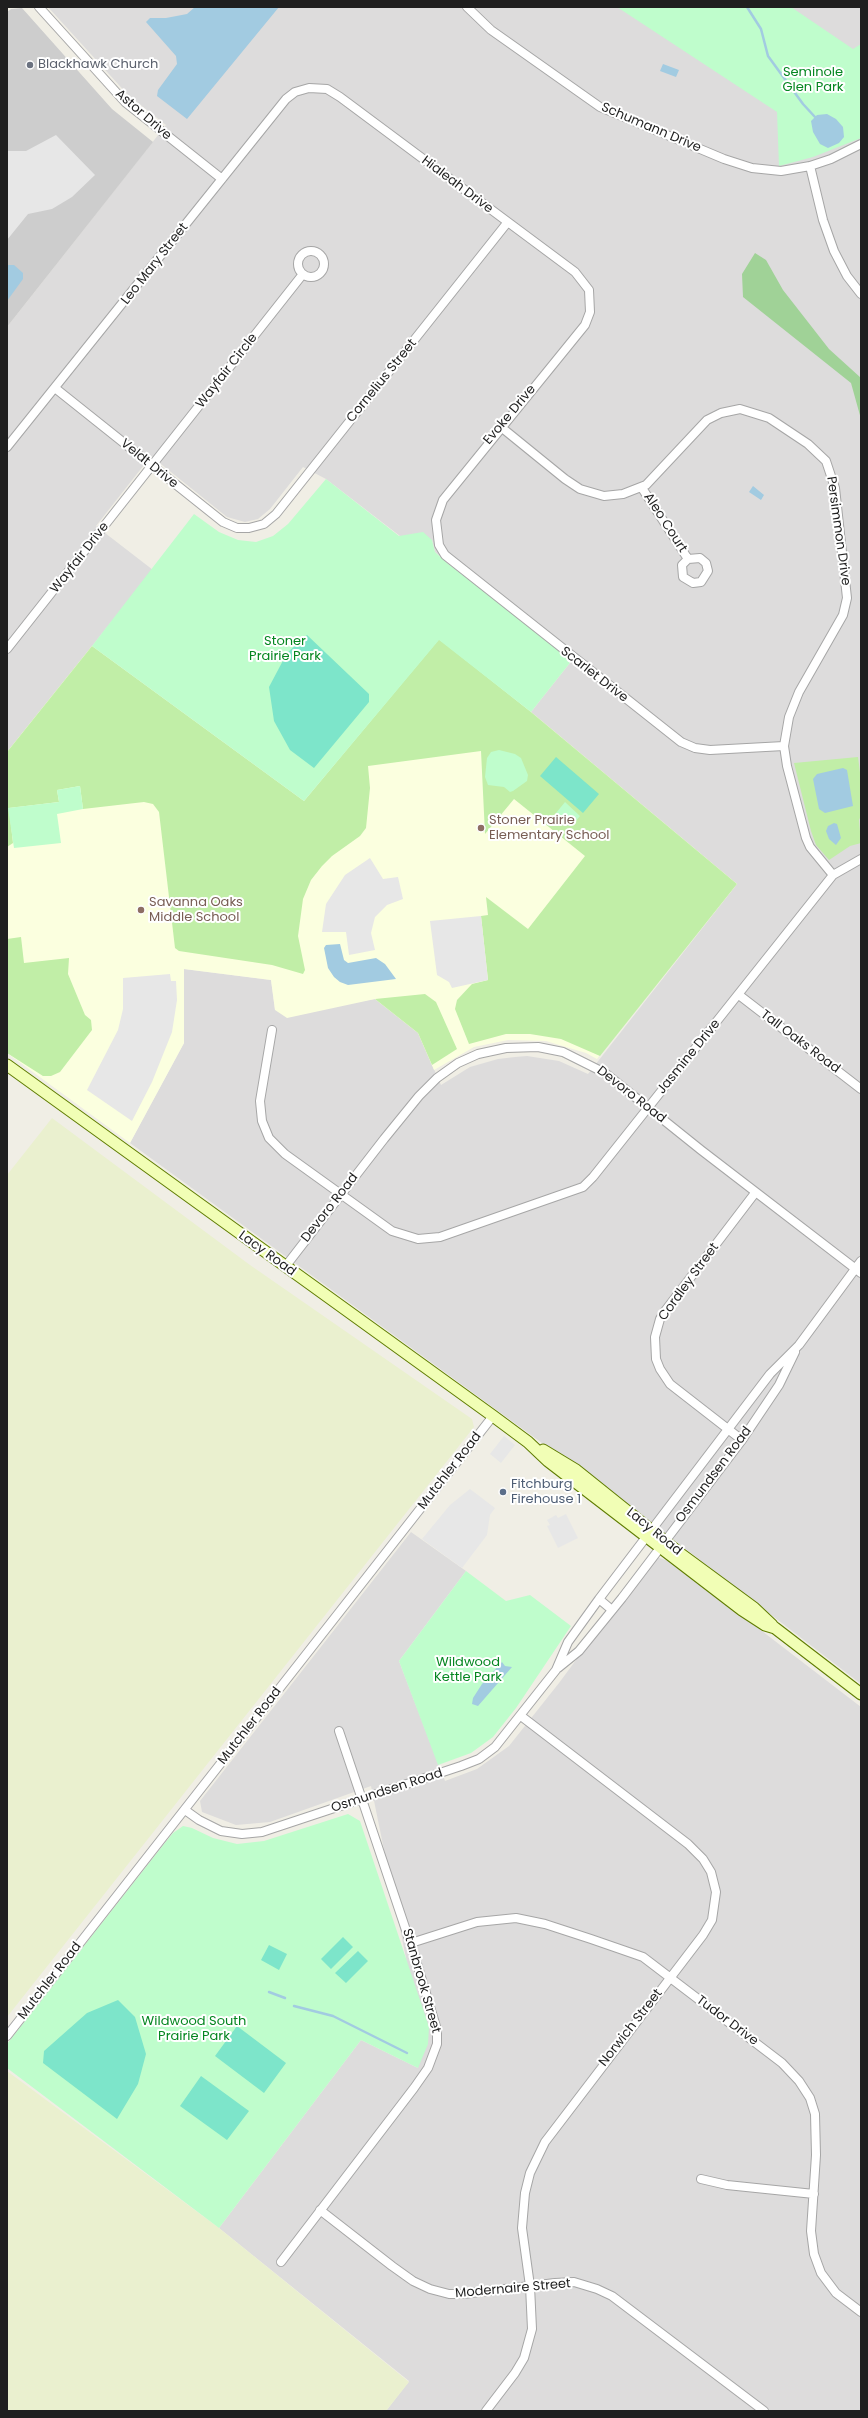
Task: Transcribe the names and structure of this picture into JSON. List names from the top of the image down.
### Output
{
  "streets": {
    "street": [
      "Astor Drive",
      "Schumann Drive",
      "Hialeah Drive",
      "Leo Mary Street",
      "Wayfair Circle",
      "Cornelius Street",
      "Evoke Drive",
      "Veldt Drive",
      "Aleo Court",
      "Persimmon Drive",
      "Wayfair Drive",
      "Scarlet Drive",
      "Tall Oaks Road",
      "Jasmine Drive",
      "Devoro Road",
      "Lacy Road",
      "Cordley Street",
      "Mutchler Road",
      "Osmundsen Road",
      "Stanbrook Street",
      "Tudor Drive",
      "Norwich Street",
      "Modernaire Street"
    ]
  },
  "crossings": [
    ["Astor Drive", "Leo Mary Street"],
    ["Hialeah Drive", "Leo Mary Street"],
    ["Hialeah Drive", "Cornelius Street"],
    ["Hialeah Drive", "Evoke Drive"],
    ["Leo Mary Street", "Veldt Drive"],
    ["Wayfair Circle", "Veldt Drive"],
    ["Wayfair Circle", "Wayfair Drive"],
    ["Cornelius Street", "Veldt Drive"],
    ["Evoke Drive", "Persimmon Drive"],
    ["Evoke Drive", "Scarlet Drive"],
    ["Veldt Drive", "Wayfair Drive"],
    ["Aleo Court", "Persimmon Drive"],
    ["Persimmon Drive", "Scarlet Drive"],
    ["Persimmon Drive", "Jasmine Drive"],
    ["Tall Oaks Road", "Jasmine Drive"],
    ["Jasmine Drive", "Devoro Road"],
    ["Devoro Road", "Lacy Road"],
    ["Devoro Road", "Cordley Street"],
    ["Devoro Road", "Osmundsen Road"],
    ["Lacy Road", "Mutchler Road"],
    ["Lacy Road", "Osmundsen Road"],
    ["Cordley Street", "Osmundsen Road"],
    ["Mutchler Road", "Osmundsen Road"],
    ["Osmundsen Road", "Stanbrook Street"],
    ["Osmundsen Road", "Norwich Street"],
    ["Stanbrook Street", "Tudor Drive"],
    ["Stanbrook Street", "Modernaire Street"],
    ["Tudor Drive", "Norwich Street"],
    ["Norwich Street", "Modernaire Street"]
  ],
  "parks": [
    "Seminole Glen Park",
    "Stoner Prairie Park",
    "Wildwood Kettle Park",
    "Wildwood South Prairie Park"
  ],
  "places": [
    "Blackhawk Church",
    "Stoner Prairie Elementary School",
    "Savanna Oaks Middle School",
    "Fitchburg Firehouse 1"
  ]
}
